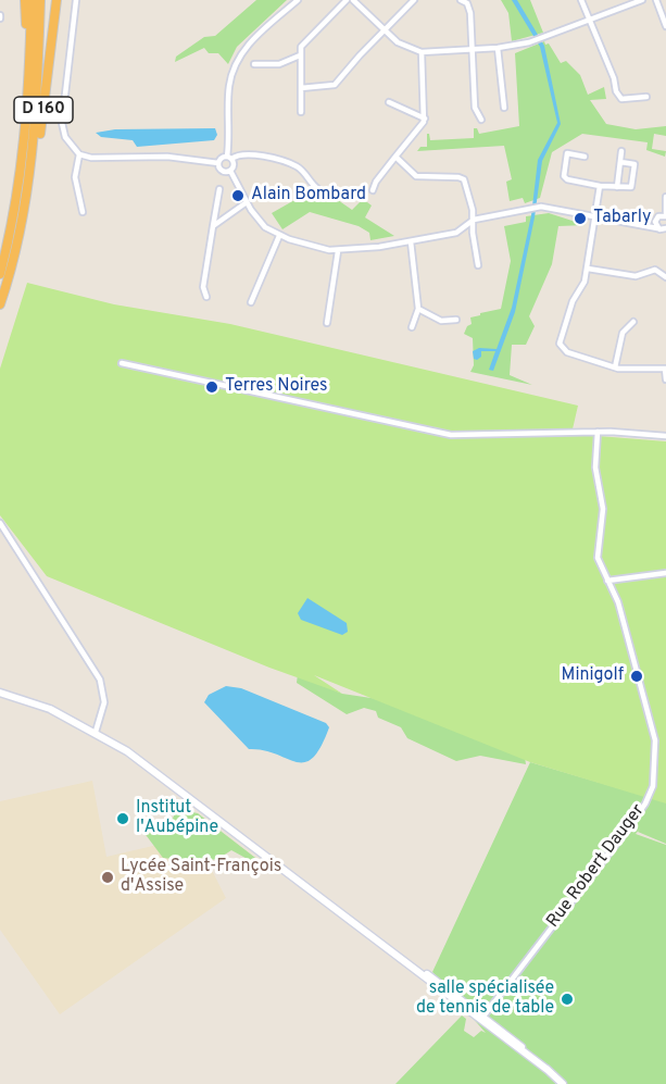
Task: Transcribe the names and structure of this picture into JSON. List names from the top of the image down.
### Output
{
  "streets": {
    "highway": ["D 160"],
    "street": ["Rue Robert Dauger"]
  },
  "places": [
    "Alain Bombard",
    "Tabarly",
    "Terres Noires",
    "Minigolf",
    "Institut l'Aubépine",
    "Lycée Saint-François d'Assise",
    "salle spécialisée de tennis de table"
  ]
}
